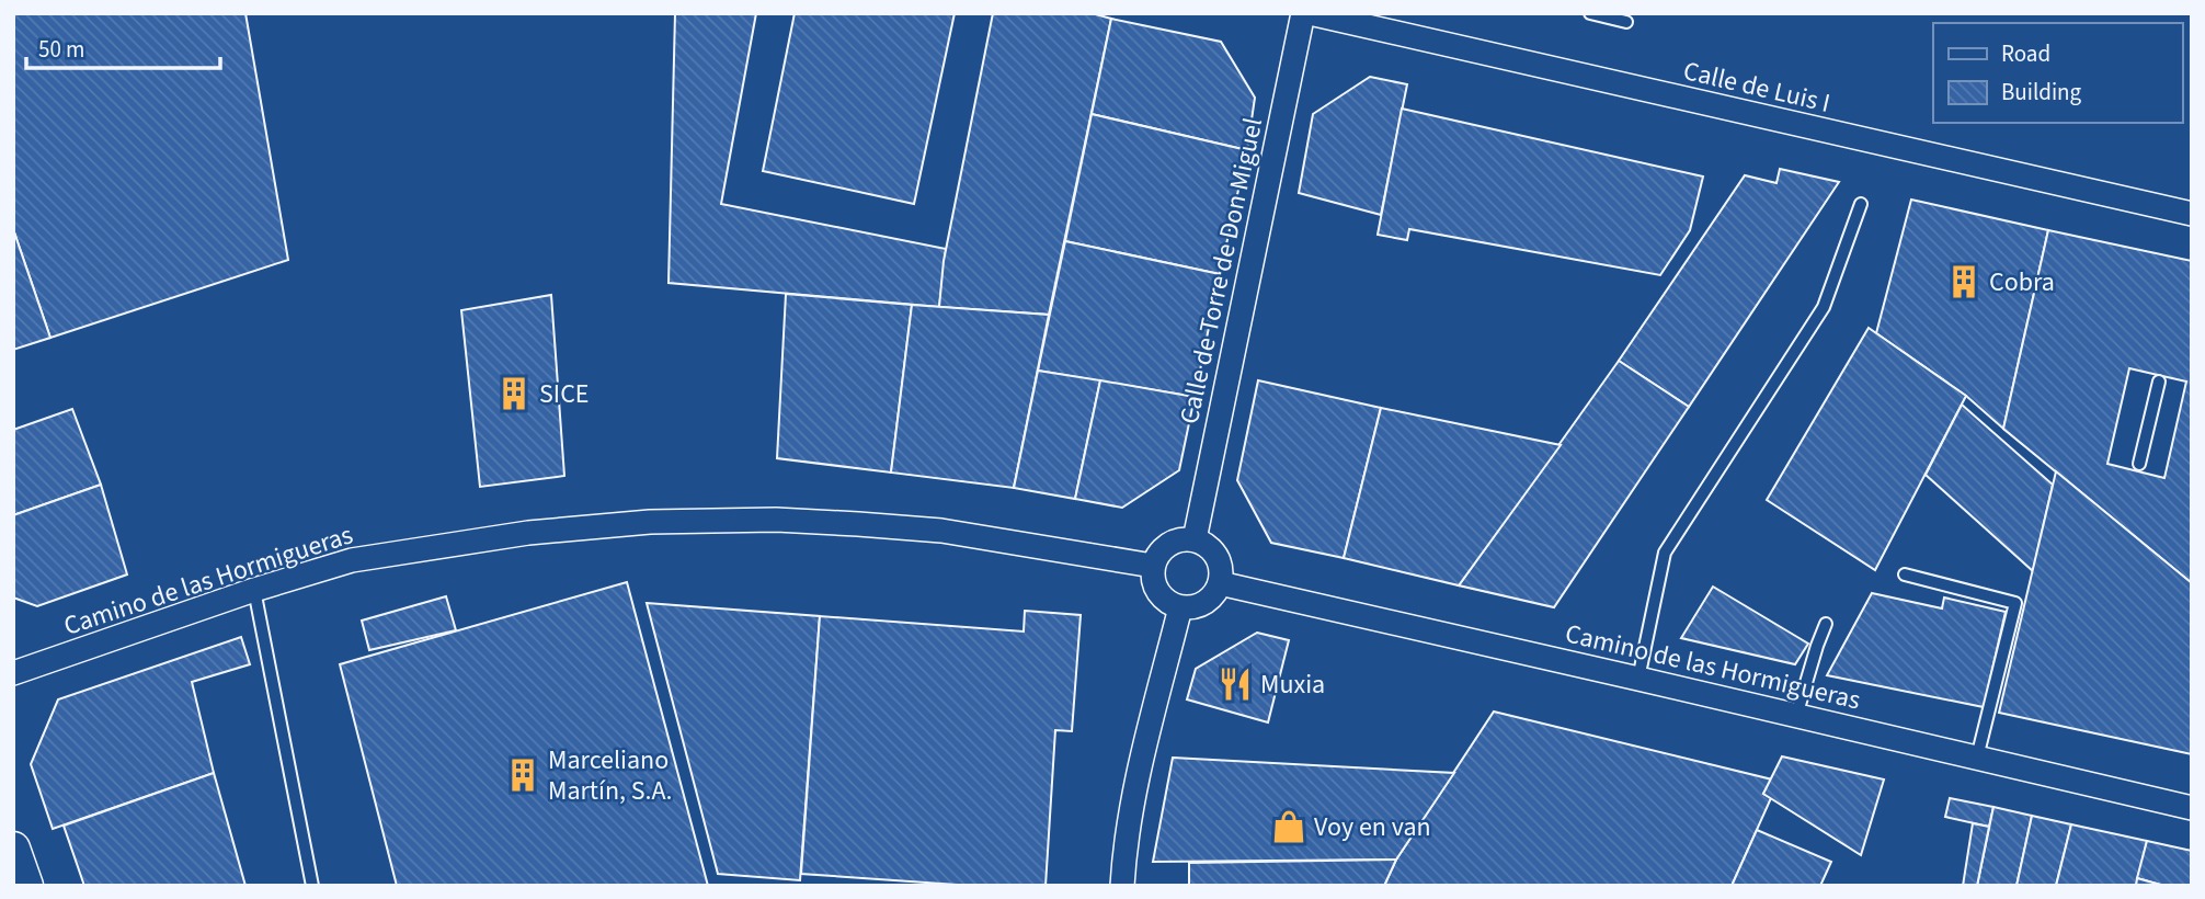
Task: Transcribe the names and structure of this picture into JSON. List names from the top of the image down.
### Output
{
  "streets": {
    "street": ["Calle de Luis I", "Calle de Torre de Don Miguel", "Camino de las Hormigueras"]
  },
  "crossings": [
    ["Calle de Luis I", "Calle de Torre de Don Miguel"],
    ["Calle de Torre de Don Miguel", "Camino de las Hormigueras"]
  ],
  "places": {
    "building": ["Cobra", "SICE", "Marceliano Martín, S.A."],
    "restaurant": ["Muxia"],
    "shop": ["Voy en van"]
  },
  "legend": ["Road", "Building"],
  "scale_bar": "50 m"
}
